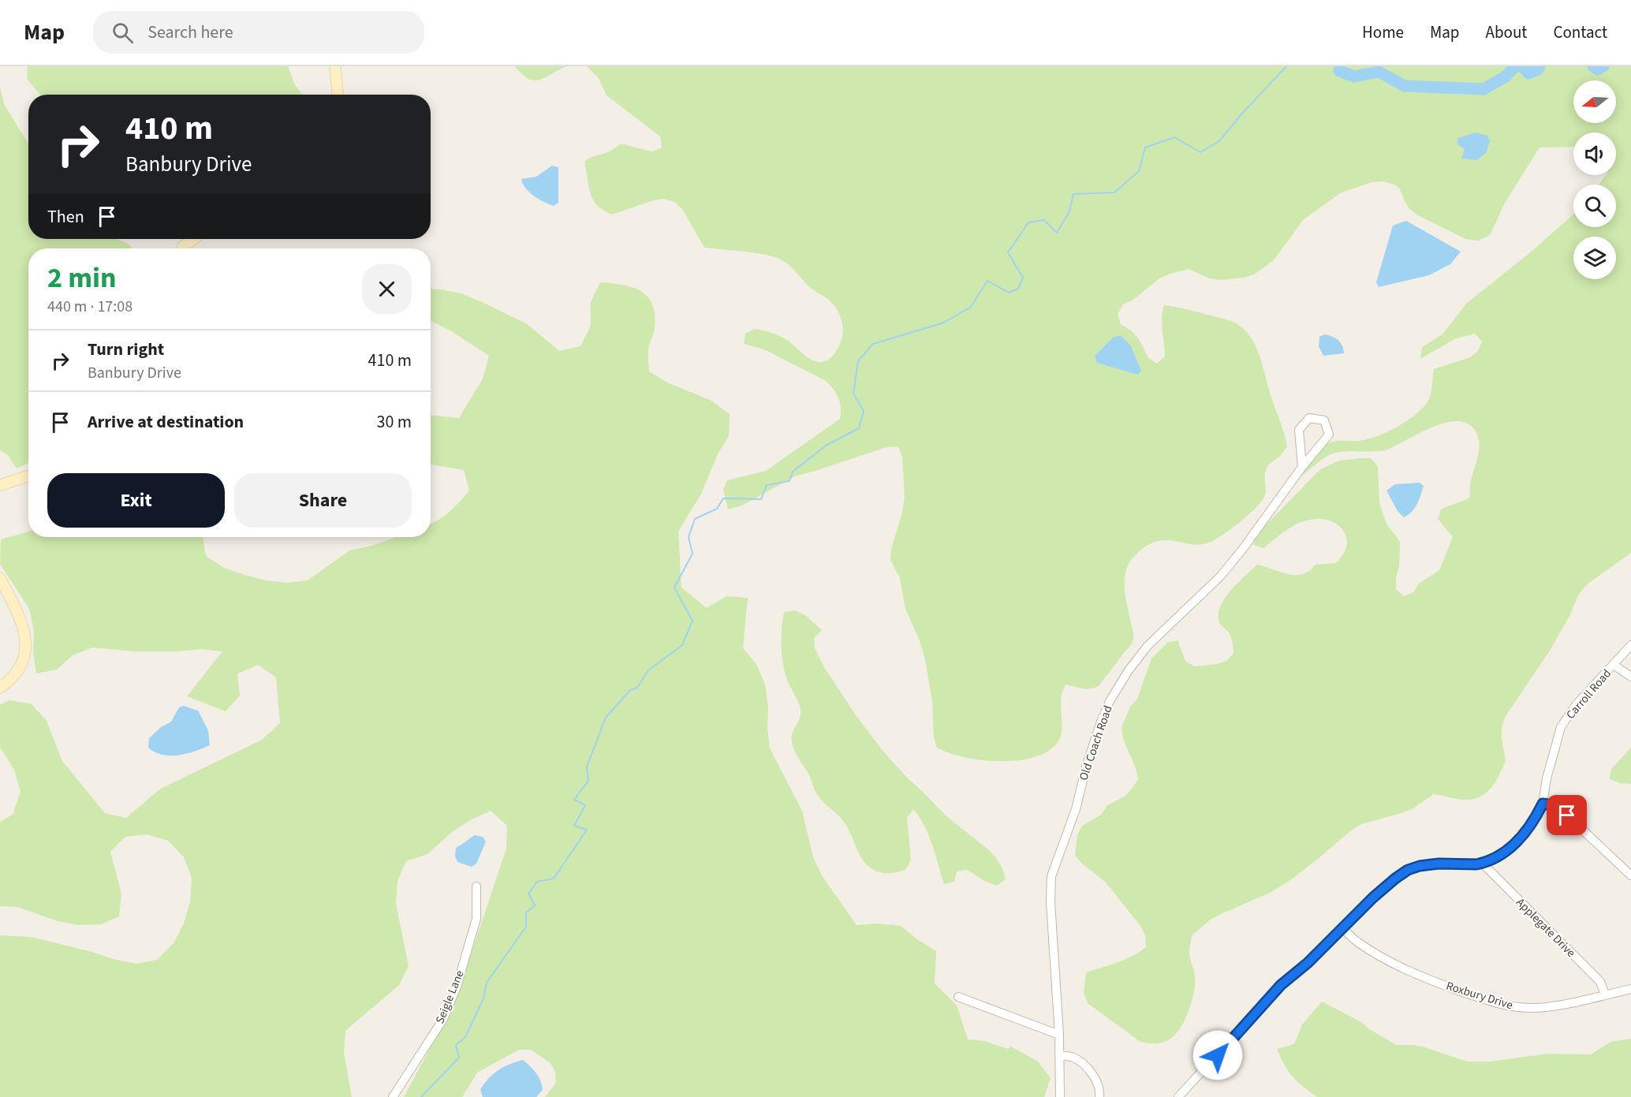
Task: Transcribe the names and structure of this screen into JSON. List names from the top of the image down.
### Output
{
  "streets": {
    "street": [
      "Carroll Road",
      "Old Coach Road",
      "Applegate Drive",
      "Roxbury Drive",
      "Seigle Lane"
    ]
  },
  "crossings": [
    ["Carroll Road", "Applegate Drive"],
    ["Carroll Road", "Roxbury Drive"],
    ["Applegate Drive", "Roxbury Drive"]
  ],
  "north": "left",
  "page": {
    "header": "Map",
    "search": "Search here",
    "nav": [
      "Home",
      "Map",
      "About",
      "Contact"
    ],
    "turn": ["410 m", "Banbury Drive"],
    "then": "Then",
    "heading": ["2 min", "440 m · 17:08"],
    "list": [
      {
        "name": "Turn right",
        "note": "Banbury Drive",
        "value": "410 m"
      },
      {
        "name": "Arrive at destination",
        "value": "30 m"
      }
    ],
    "buttons": ["Exit", "Share"]
  }
}
